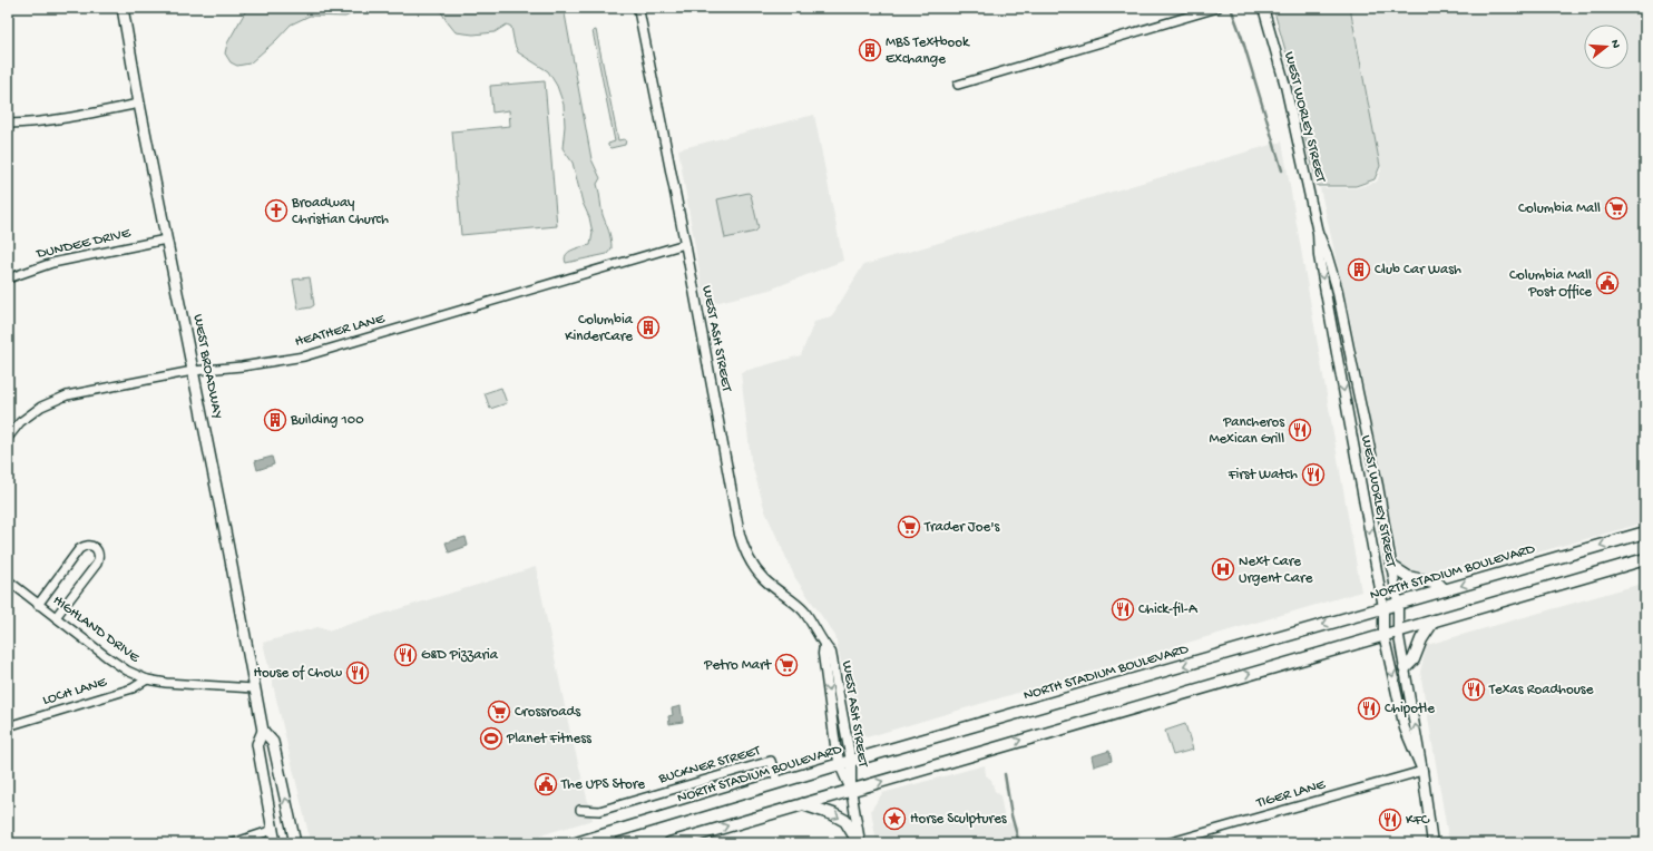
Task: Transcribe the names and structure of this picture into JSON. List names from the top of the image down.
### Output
{
  "streets": {
    "main road": ["WEST BROADWAY", "NORTH STADIUM BOULEVARD"],
    "street": [
      "WEST WORLEY STREET",
      "DUNDEE DRIVE",
      "HEATHER LANE",
      "WEST ASH STREET",
      "HIGHLAND DRIVE",
      "LOCH LANE",
      "BUCKNER STREET",
      "TIGER LANE"
    ]
  },
  "crossings": [
    ["WEST WORLEY STREET", "NORTH STADIUM BOULEVARD"],
    ["WEST WORLEY STREET", "TIGER LANE"],
    ["DUNDEE DRIVE", "WEST BROADWAY"],
    ["HEATHER LANE", "WEST ASH STREET"],
    ["HEATHER LANE", "WEST BROADWAY"],
    ["WEST ASH STREET", "NORTH STADIUM BOULEVARD"],
    ["WEST BROADWAY", "HIGHLAND DRIVE"],
    ["NORTH STADIUM BOULEVARD", "BUCKNER STREET"],
    ["HIGHLAND DRIVE", "LOCH LANE"]
  ],
  "places": {
    "building": [
      "MBS Textbook Exchange",
      "Club Car Wash",
      "Columbia KinderCare",
      "Building 100"
    ],
    "supermarket": [
      "Columbia Mall",
      "Trader Joe's",
      "Petro Mart",
      "Crossroads"
    ],
    "church": ["Broadway Christian Church"],
    "public building": ["Columbia Mall Post Office", "The UPS Store"],
    "restaurant": [
      "Pancheros Mexican Grill",
      "First Watch",
      "Chick-fil-A",
      "G&D Pizzaria",
      "House of Chow",
      "Texas Roadhouse",
      "Chipotle",
      "KFC"
    ],
    "hospital": ["Next Care Urgent Care"],
    "sports": ["Planet Fitness"],
    "place": ["Horse Sculptures"]
  },
  "north": "right"
}
